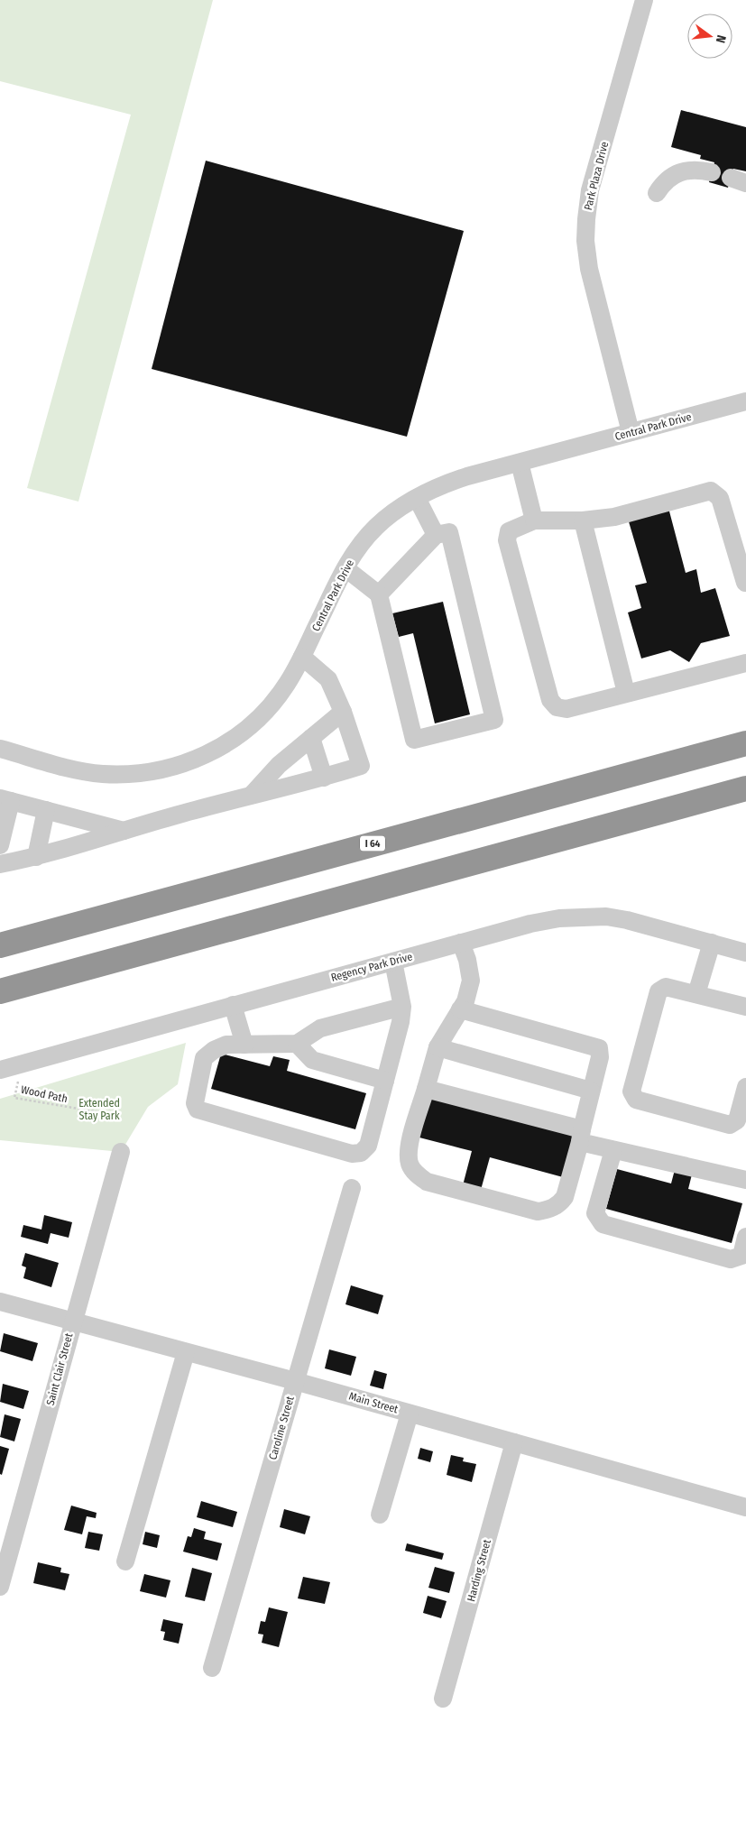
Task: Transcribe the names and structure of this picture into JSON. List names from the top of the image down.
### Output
{
  "streets": {
    "highway": ["I 64"],
    "street": [
      "Park Plaza Drive",
      "Central Park Drive",
      "Regency Park Drive",
      "Saint Clair Street",
      "Main Street",
      "Caroline Street",
      "Harding Street"
    ],
    "path": ["Wood Path"]
  },
  "crossings": [
    ["Park Plaza Drive", "Central Park Drive"],
    ["Saint Clair Street", "Main Street"],
    ["Main Street", "Caroline Street"],
    ["Main Street", "Harding Street"]
  ],
  "parks": ["Extended Stay Park"],
  "north": "right"
}
